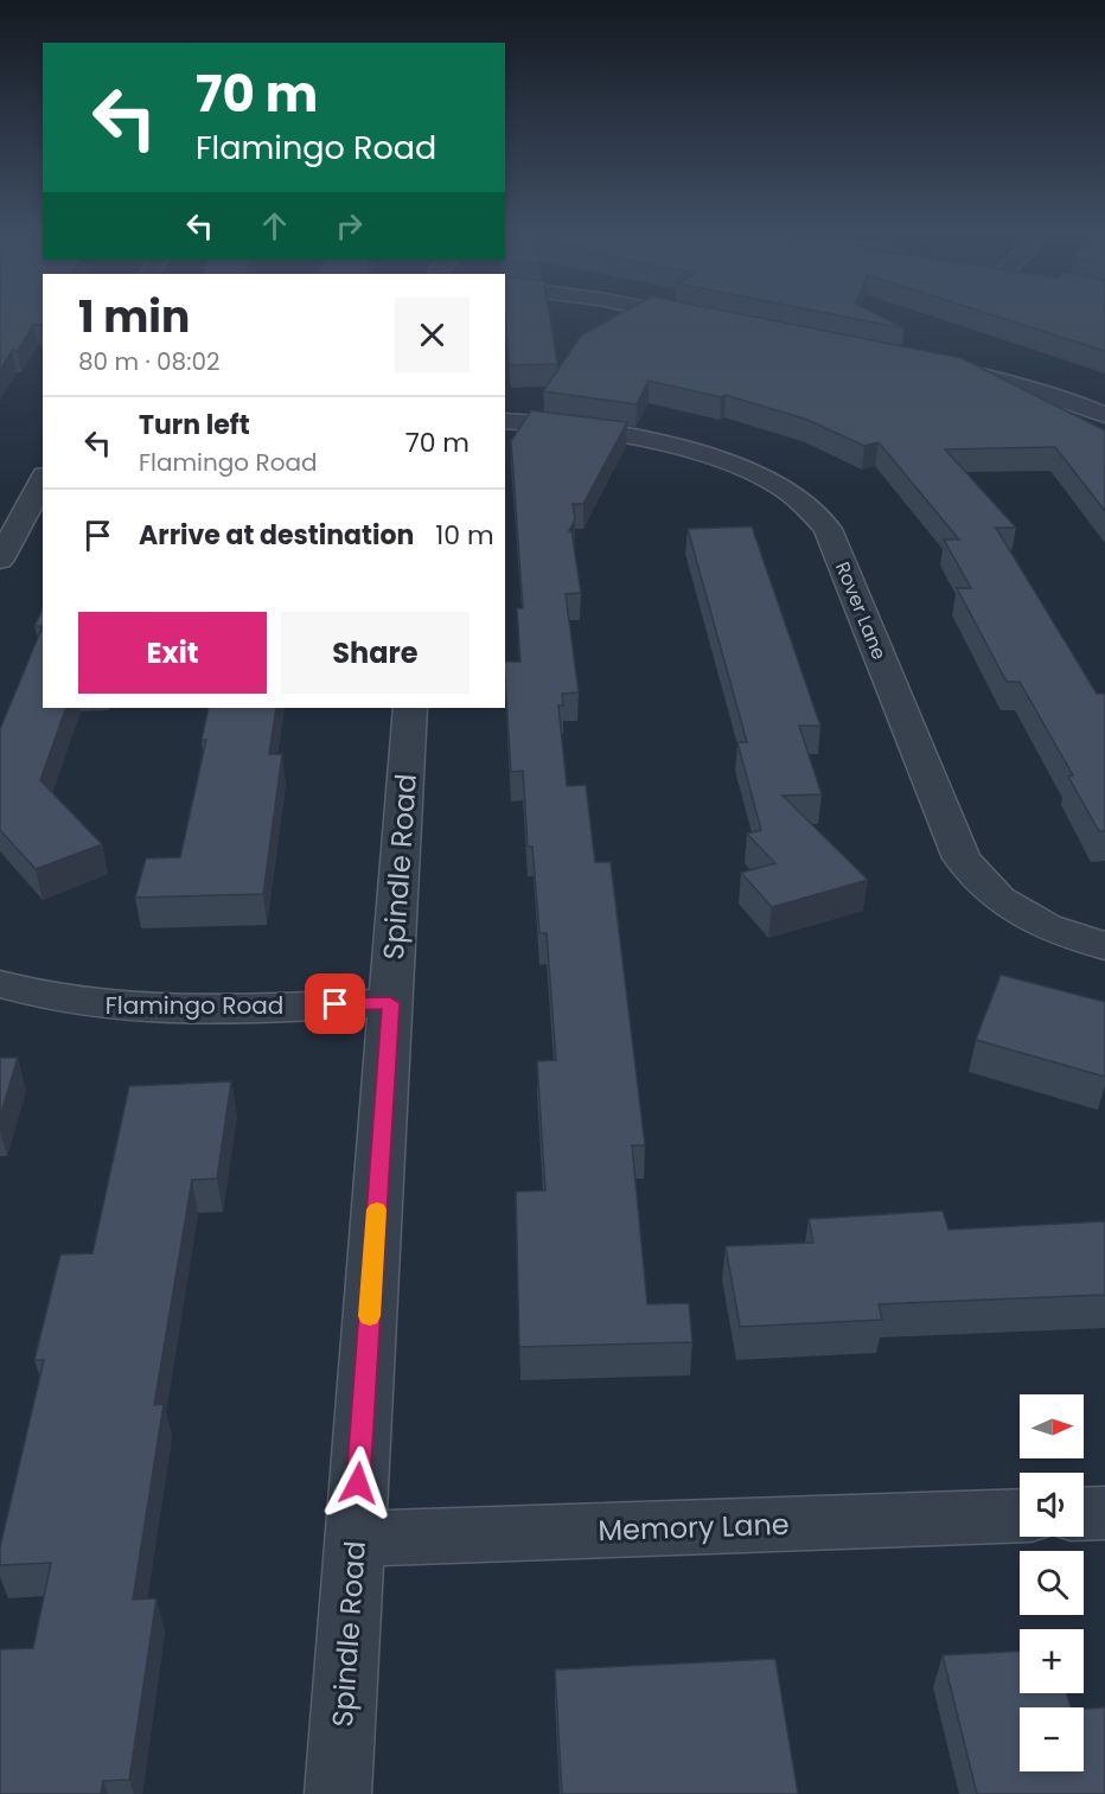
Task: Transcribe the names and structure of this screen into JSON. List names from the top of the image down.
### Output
{
  "streets": {
    "street": [
      "Rover Lane",
      "Spindle Road",
      "Flamingo Road",
      "Memory Lane"
    ]
  },
  "crossings": [
    ["Spindle Road", "Flamingo Road"],
    ["Spindle Road", "Memory Lane"]
  ],
  "north": "right",
  "page": {
    "turn": ["70 m", "Flamingo Road"],
    "heading": ["1 min", "80 m · 08:02"],
    "list": [
      {
        "name": "Turn left",
        "note": "Flamingo Road",
        "value": "70 m"
      },
      {
        "name": "Arrive at destination",
        "value": "10 m"
      }
    ],
    "buttons": ["Exit", "Share"],
    "map_buttons": ["+", "−"]
  }
}
